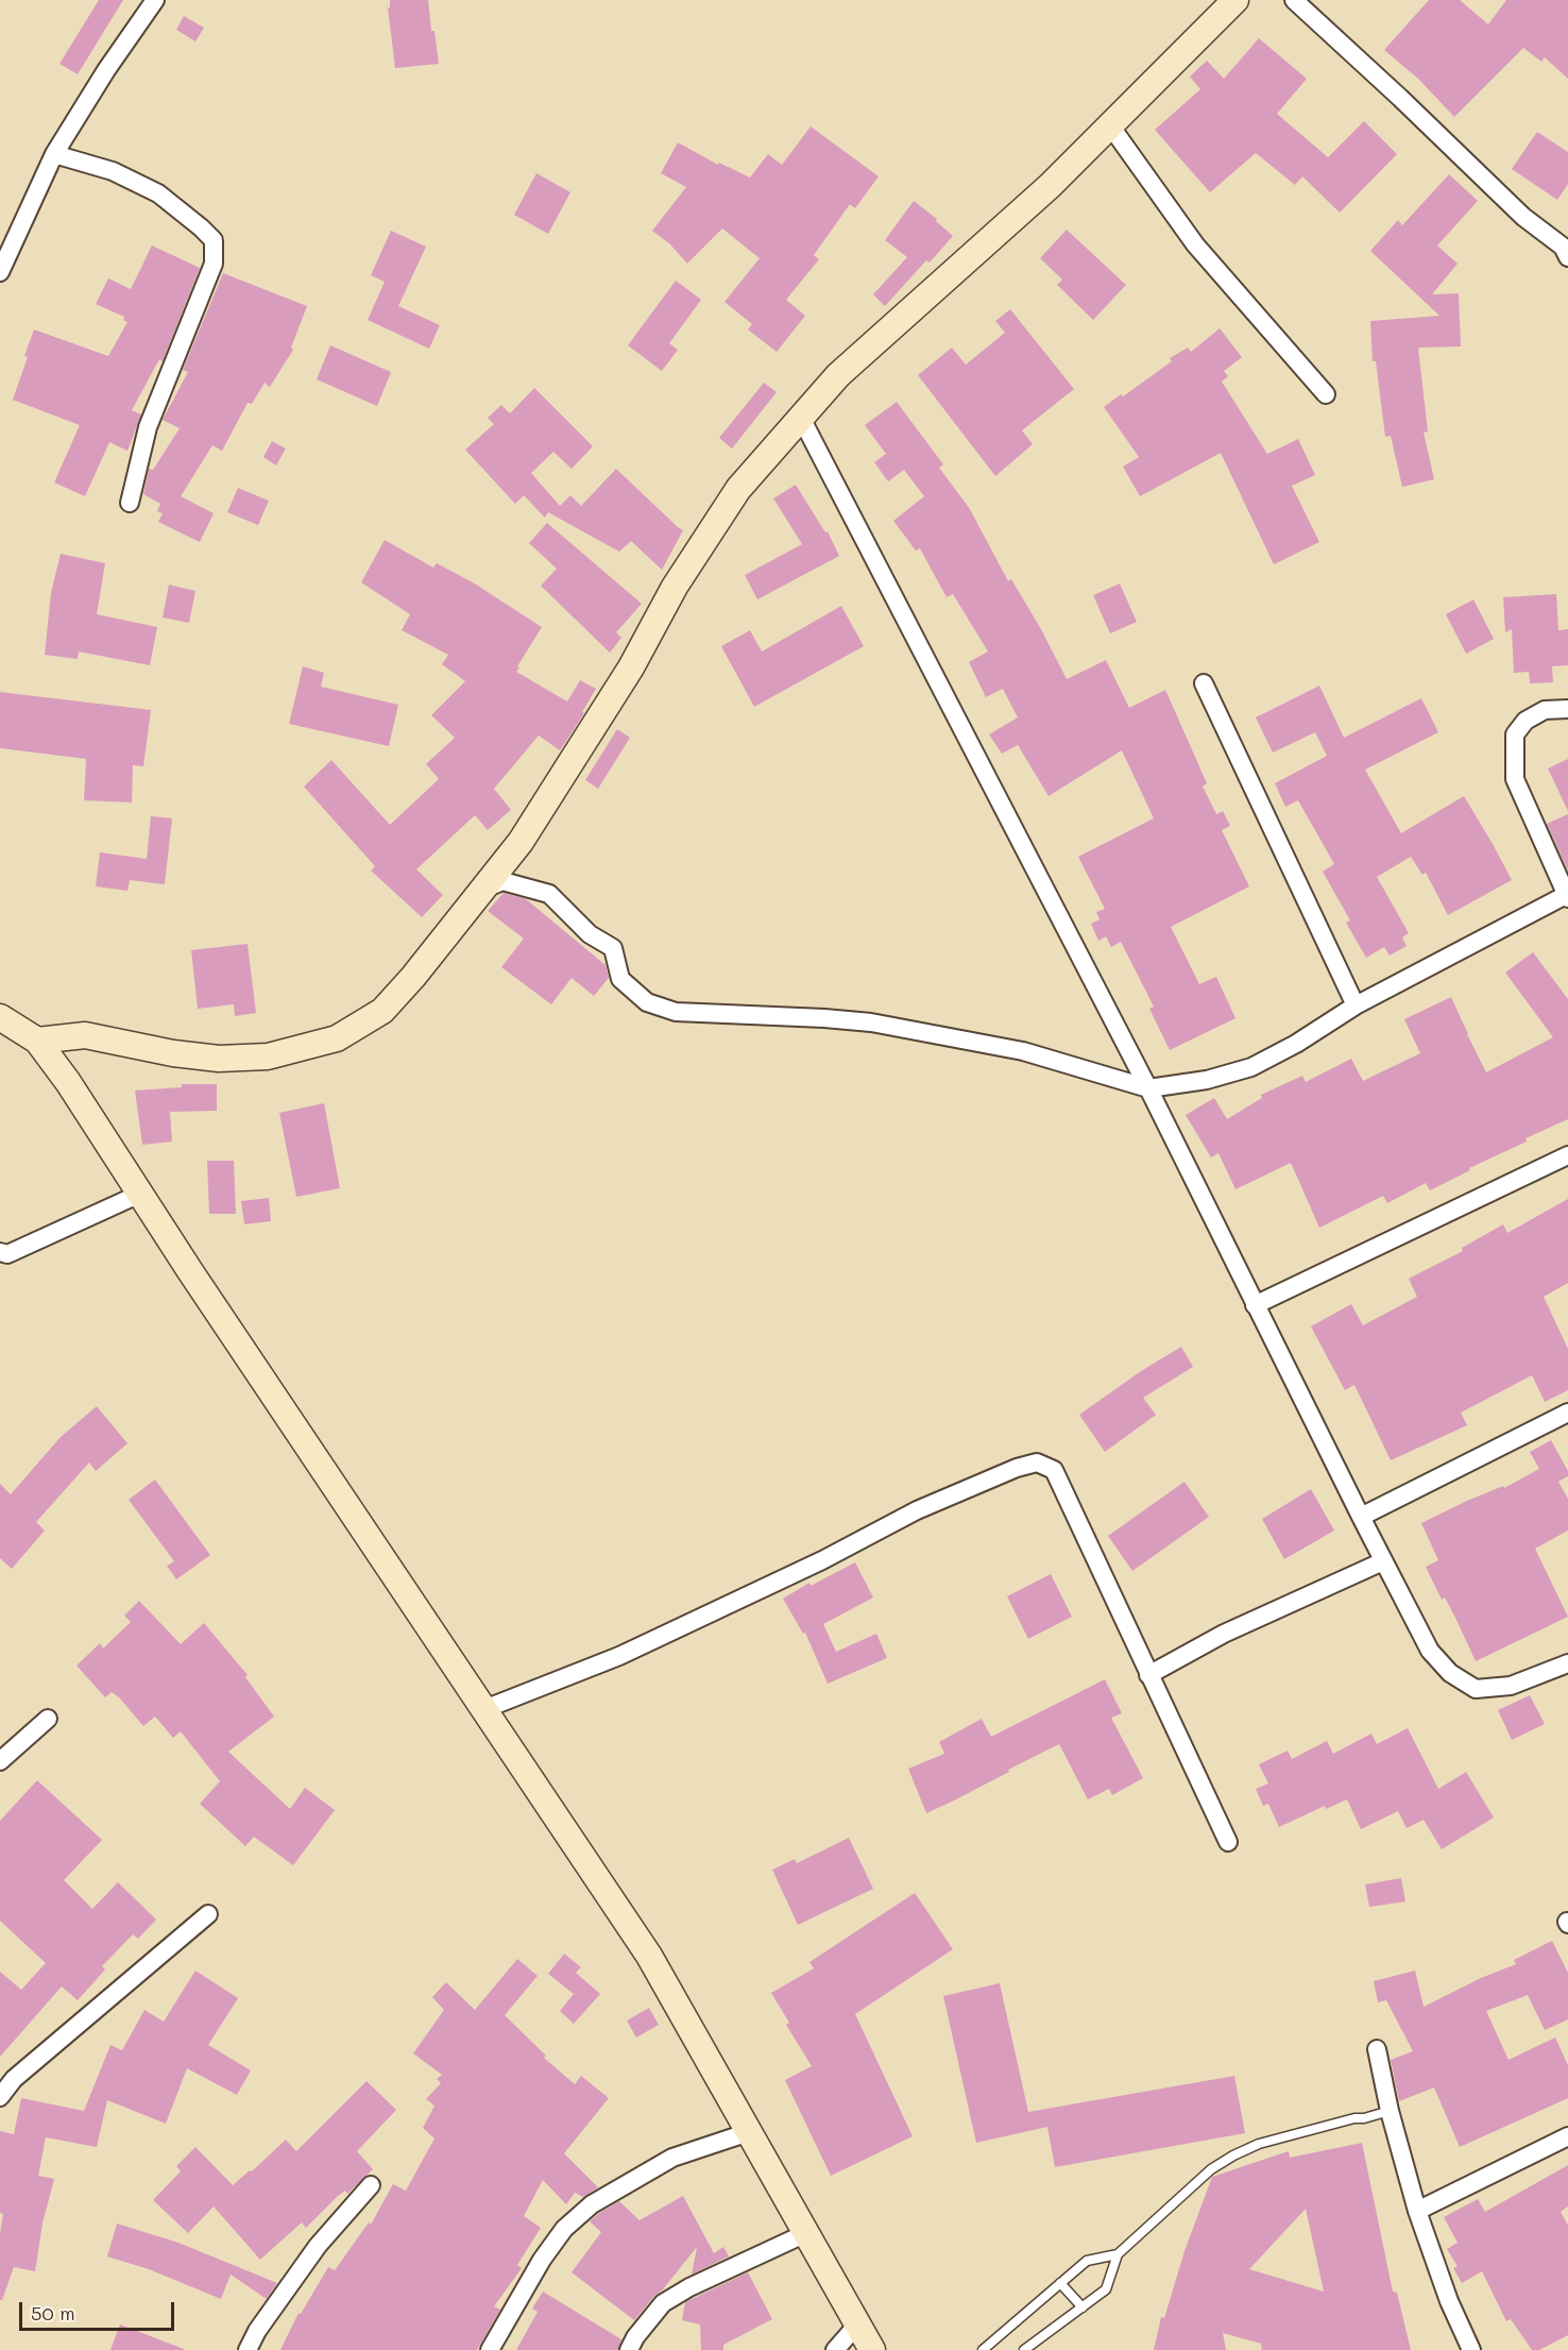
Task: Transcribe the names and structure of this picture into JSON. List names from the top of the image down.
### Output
{
  "scale_bar": "50 m"
}
